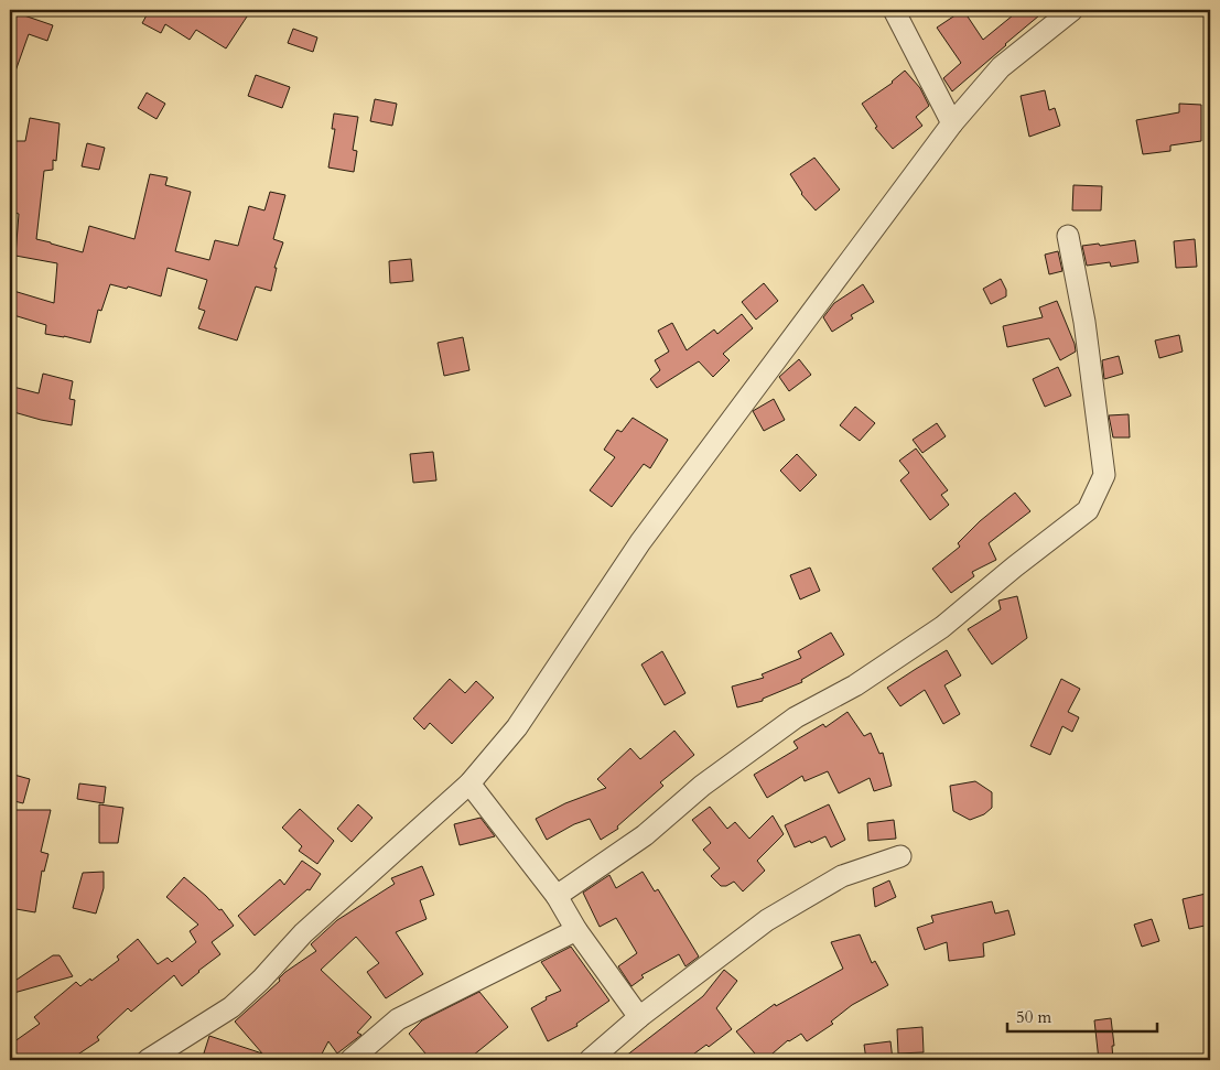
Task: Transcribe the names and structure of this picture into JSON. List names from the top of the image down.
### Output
{
  "scale_bar": "50 m"
}
